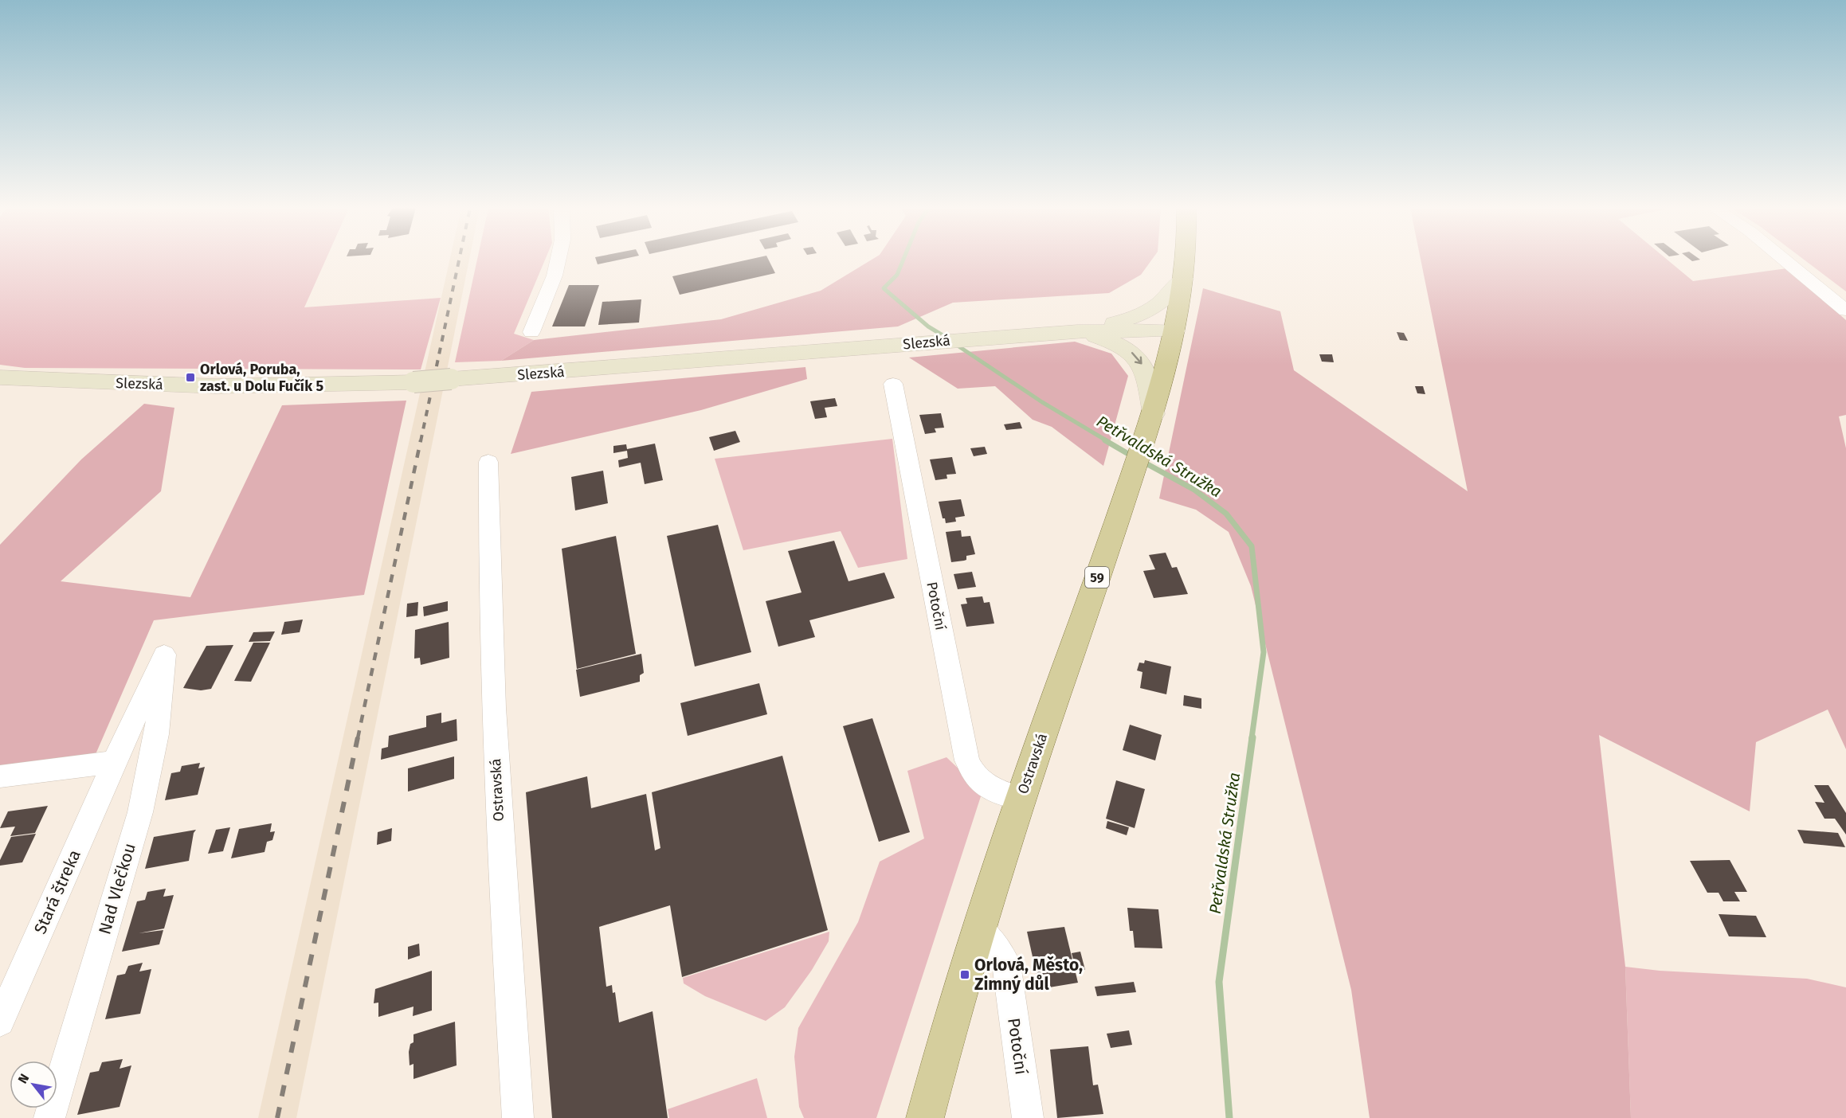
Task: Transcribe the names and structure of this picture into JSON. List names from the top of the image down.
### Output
{
  "streets": {
    "main road": ["Slezská", "59", "Ostravská"],
    "street": ["Potoční", "Nad Vlečkou", "Stará štreka"]
  },
  "crossings": [
    ["Slezská", "59"],
    ["Slezská", "Ostravská"],
    ["59", "Ostravská"],
    ["Potoční", "Ostravská"],
    ["Nad Vlečkou", "Stará štreka"]
  ],
  "water": ["Petřvaldská Stružka"],
  "places": {
    "transit": ["Orlová, Poruba, zast. u Dolu Fučík 5", "Orlová, Město, Zimný důl"]
  },
  "north": "top left"
}
